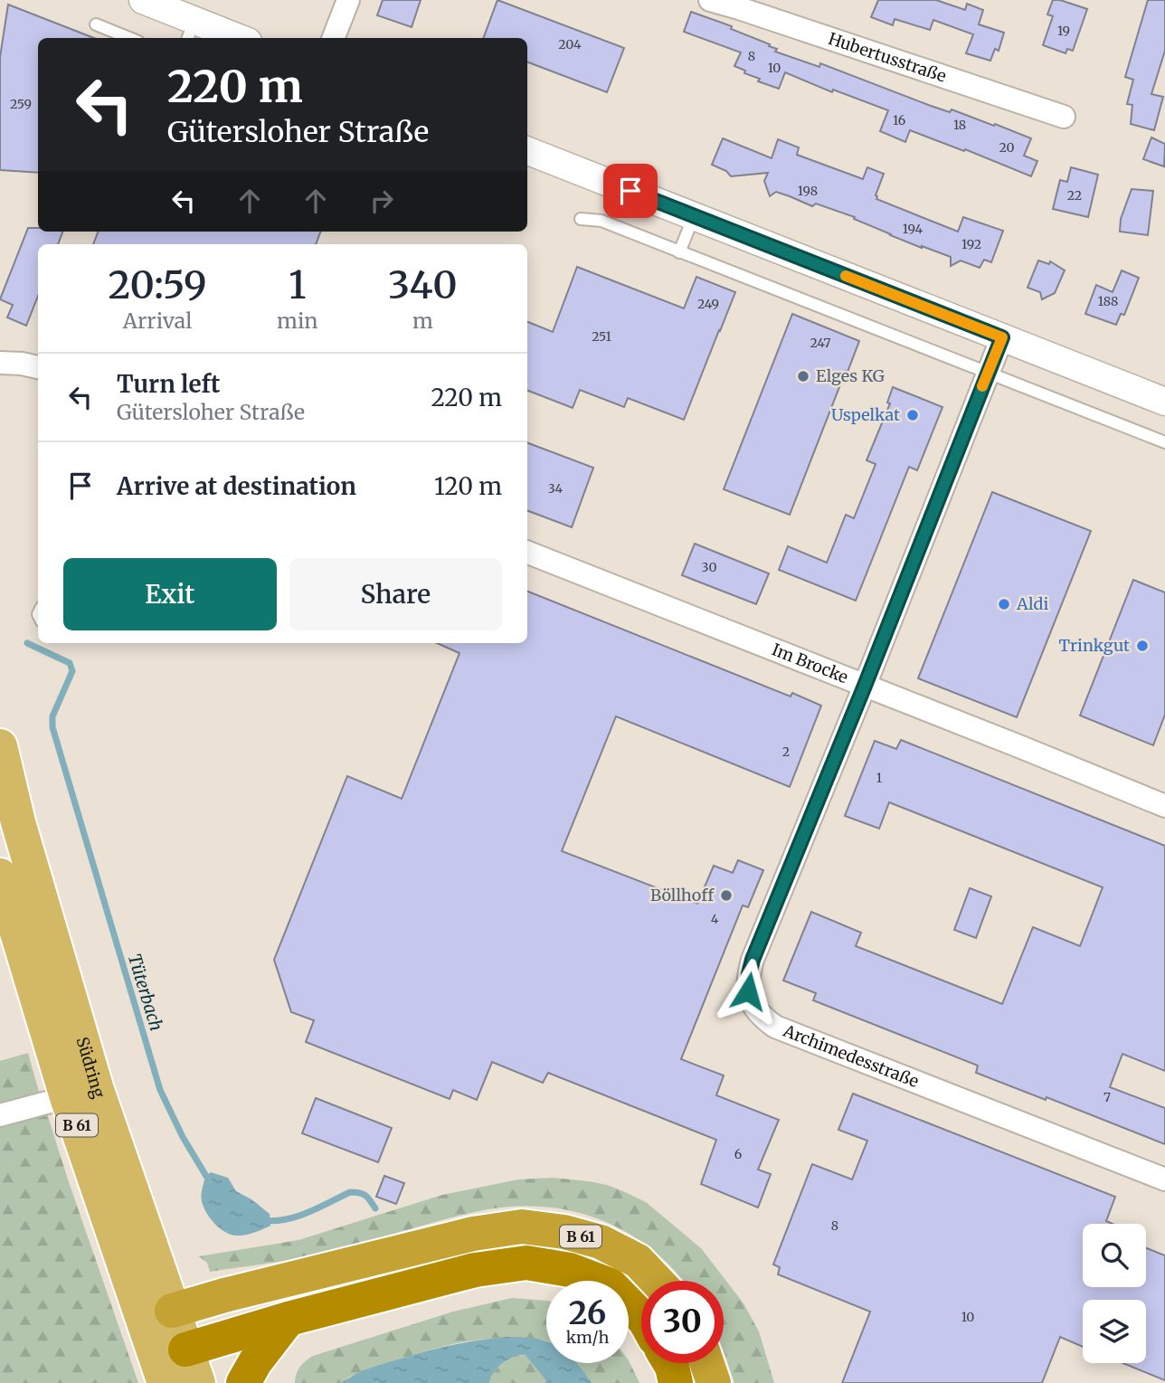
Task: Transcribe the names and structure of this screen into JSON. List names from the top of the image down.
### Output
{
  "streets": {
    "highway": ["B 61"],
    "main road": ["Südring"],
    "street": ["Hubertusstraße", "Im Brocke", "Archimedesstraße"]
  },
  "crossings": [
    ["Im Brocke", "Archimedesstraße"],
    ["Südring", "B 61"]
  ],
  "water": ["Tüterbach"],
  "places": [
    "Elges KG",
    "Uspelkat",
    "Aldi",
    "Trinkgut",
    "Böllhoff"
  ],
  "house_numbers": [
    "19",
    "204",
    "8",
    "10",
    "259",
    "16",
    "18",
    "20",
    "198",
    "22",
    "194",
    "192",
    "188",
    "249",
    "251",
    "247",
    "34",
    "30",
    "2",
    "1",
    "4",
    "7",
    "6",
    "8",
    "10"
  ],
  "page": {
    "turn": ["220 m", "Gütersloher Straße"],
    "eta": [
      "20:59",
      "Arrival",
      "1",
      "min",
      "340",
      "m"
    ],
    "list": [
      {
        "name": "Turn left",
        "note": "Gütersloher Straße",
        "value": "220 m"
      },
      {
        "name": "Arrive at destination",
        "value": "120 m"
      }
    ],
    "buttons": ["Exit", "Share"],
    "speed": "26 km/h",
    "limit": "30"
  }
}
